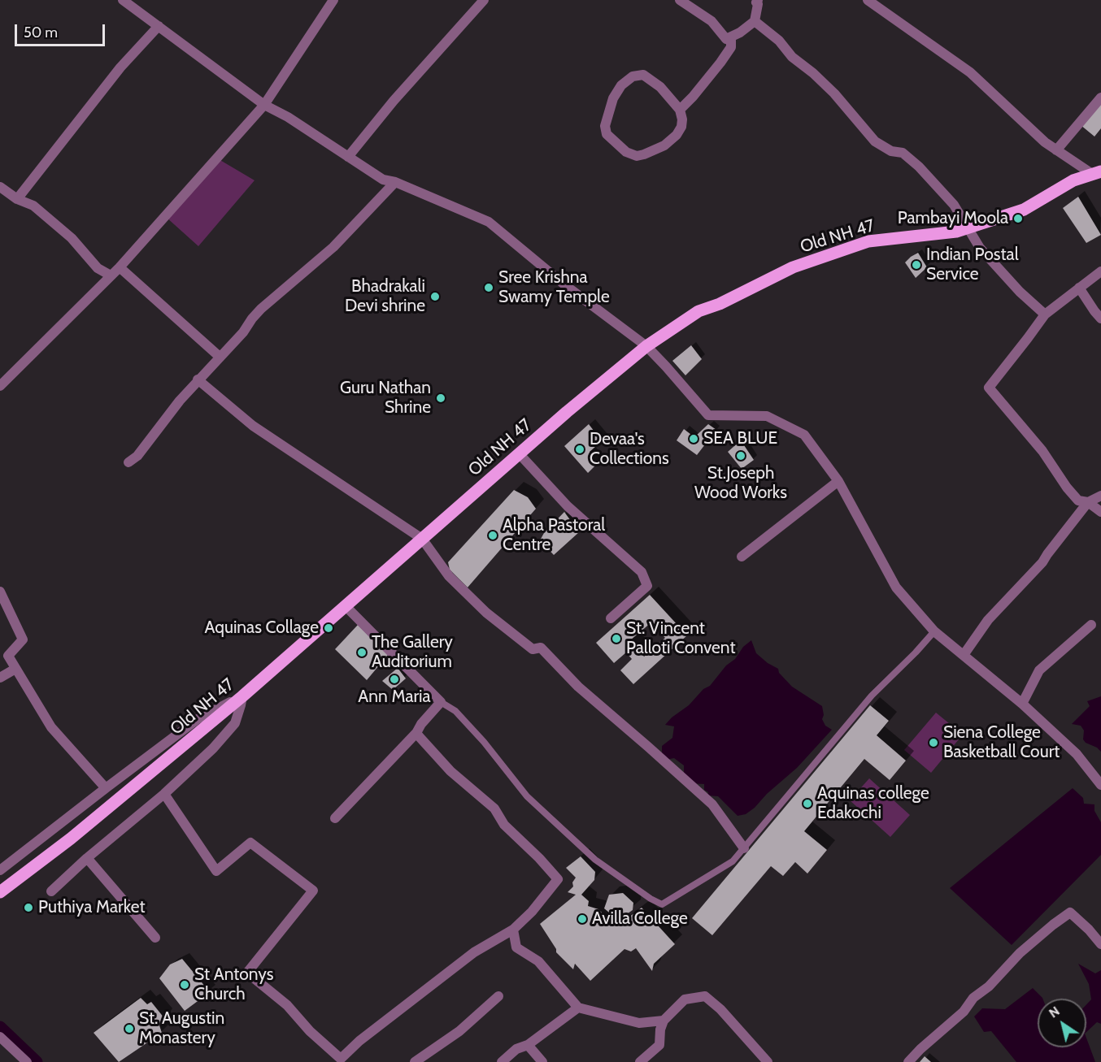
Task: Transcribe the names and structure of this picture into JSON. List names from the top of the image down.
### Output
{
  "streets": {
    "main road": ["Old NH 47"]
  },
  "places": [
    "Pambayi Moola",
    "Indian Postal Service",
    "Sree Krishna Swamy Temple",
    "Bhadrakali Devi shrine",
    "Guru Nathan Shrine",
    "SEA BLUE",
    "Devaa's Collections",
    "St.Joseph Wood Works",
    "Alpha Pastoral Centre",
    "Aquinas Collage",
    "St. Vincent Palloti Convent",
    "The Gallery Auditorium",
    "Ann Maria",
    "Siena College Basketball Court",
    "Aquinas college Edakochi",
    "Puthiya Market",
    "Avilla College",
    "St Antonys Church",
    "St. Augustin Monastery"
  ],
  "scale_bar": "50 m",
  "north": "top left"
}
